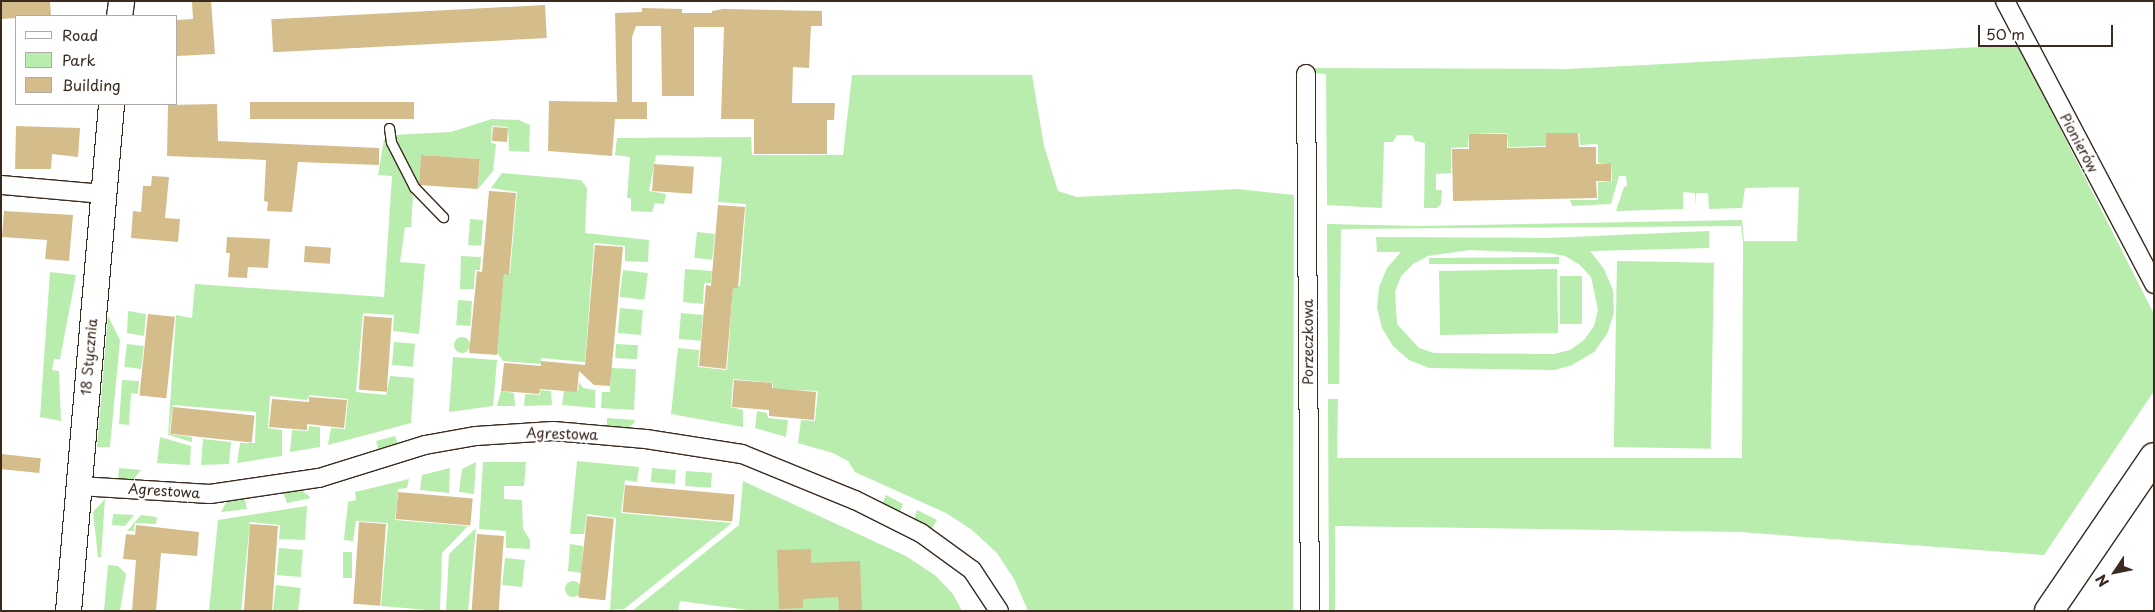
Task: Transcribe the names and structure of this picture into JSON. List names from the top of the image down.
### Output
{
  "streets": {
    "main road": ["18 Stycznia"],
    "street": ["Pionierów", "Porzeczkowa", "Agrestowa"]
  },
  "crossings": [
    ["18 Stycznia", "Agrestowa"]
  ],
  "legend": ["Road", "Park", "Building"],
  "scale_bar": "50 m",
  "north": "bottom left"
}
